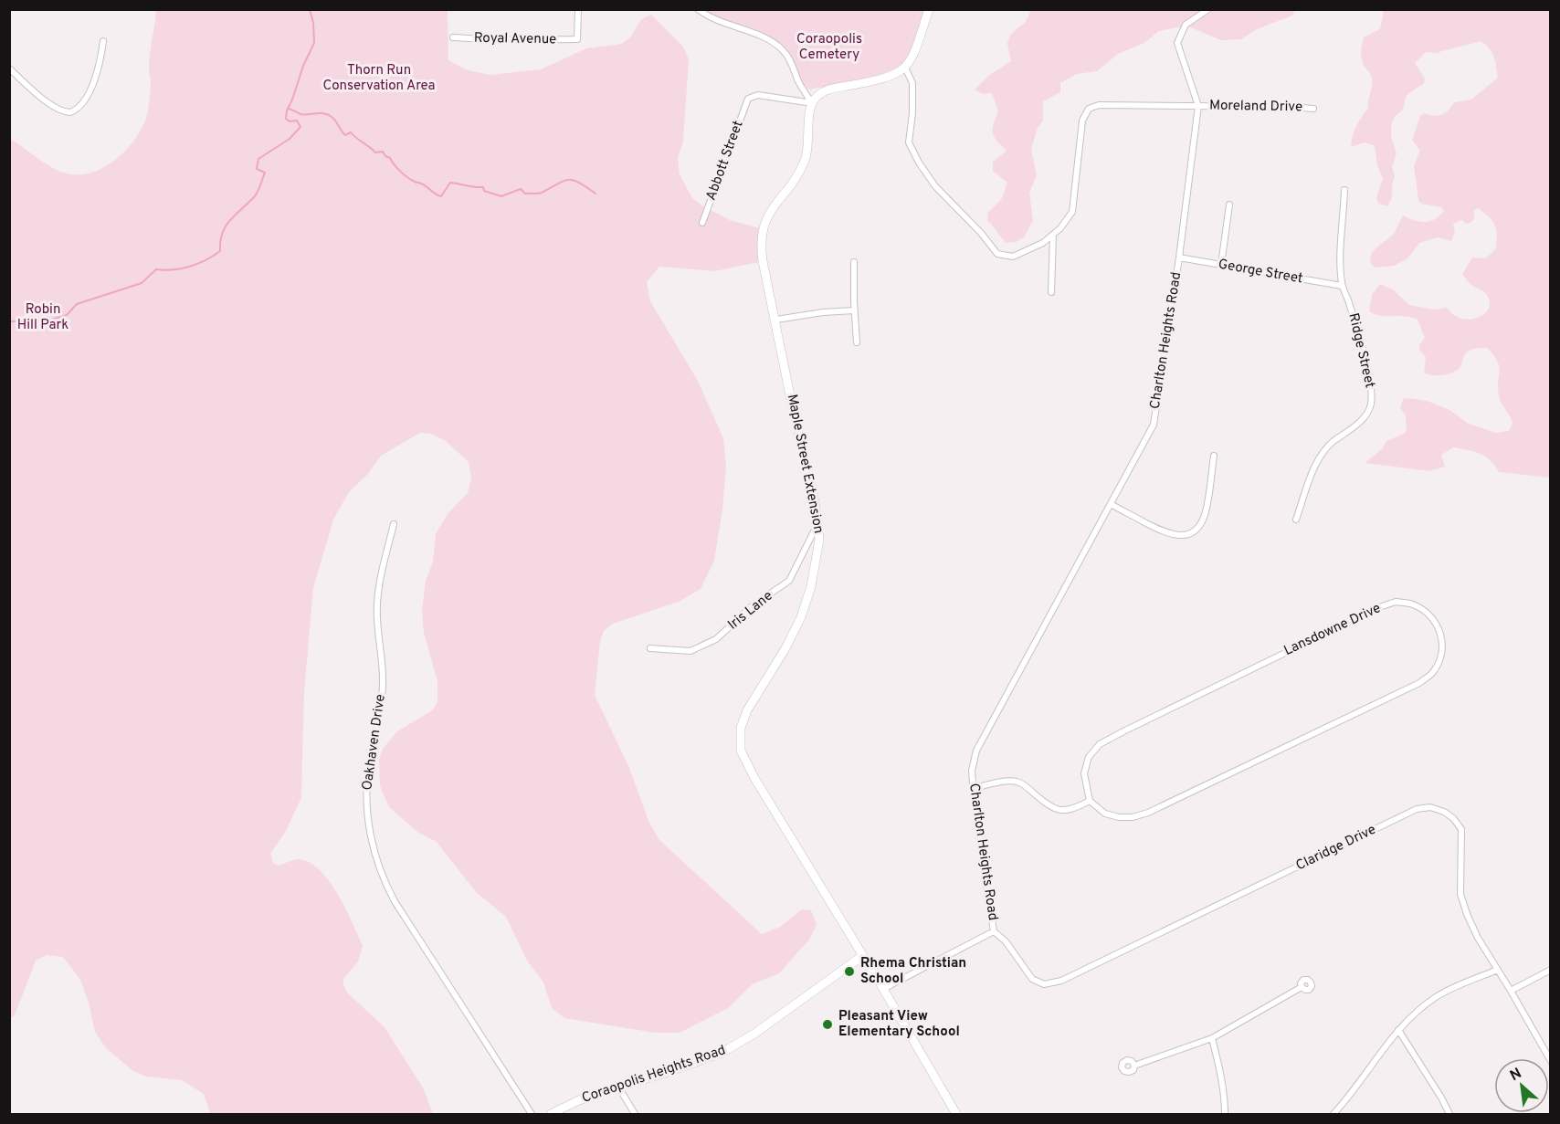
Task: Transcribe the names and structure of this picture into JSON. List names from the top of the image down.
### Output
{
  "streets": {
    "street": [
      "Royal Avenue",
      "Moreland Drive",
      "Abbott Street",
      "George Street",
      "Charlton Heights Road",
      "Ridge Street",
      "Maple Street Extension",
      "Iris Lane",
      "Lansdowne Drive",
      "Oakhaven Drive",
      "Claridge Drive",
      "Coraopolis Heights Road"
    ]
  },
  "crossings": [
    ["Moreland Drive", "Charlton Heights Road"],
    ["Abbott Street", "Maple Street Extension"],
    ["George Street", "Charlton Heights Road"],
    ["George Street", "Ridge Street"],
    ["Charlton Heights Road", "Maple Street Extension"],
    ["Charlton Heights Road", "Claridge Drive"],
    ["Maple Street Extension", "Iris Lane"],
    ["Maple Street Extension", "Coraopolis Heights Road"]
  ],
  "parks": ["Coraopolis Cemetery", "Thorn Run Conservation Area", "Robin Hill Park"],
  "places": ["Rhema Christian School", "Pleasant View Elementary School"],
  "north": "top left"
}
